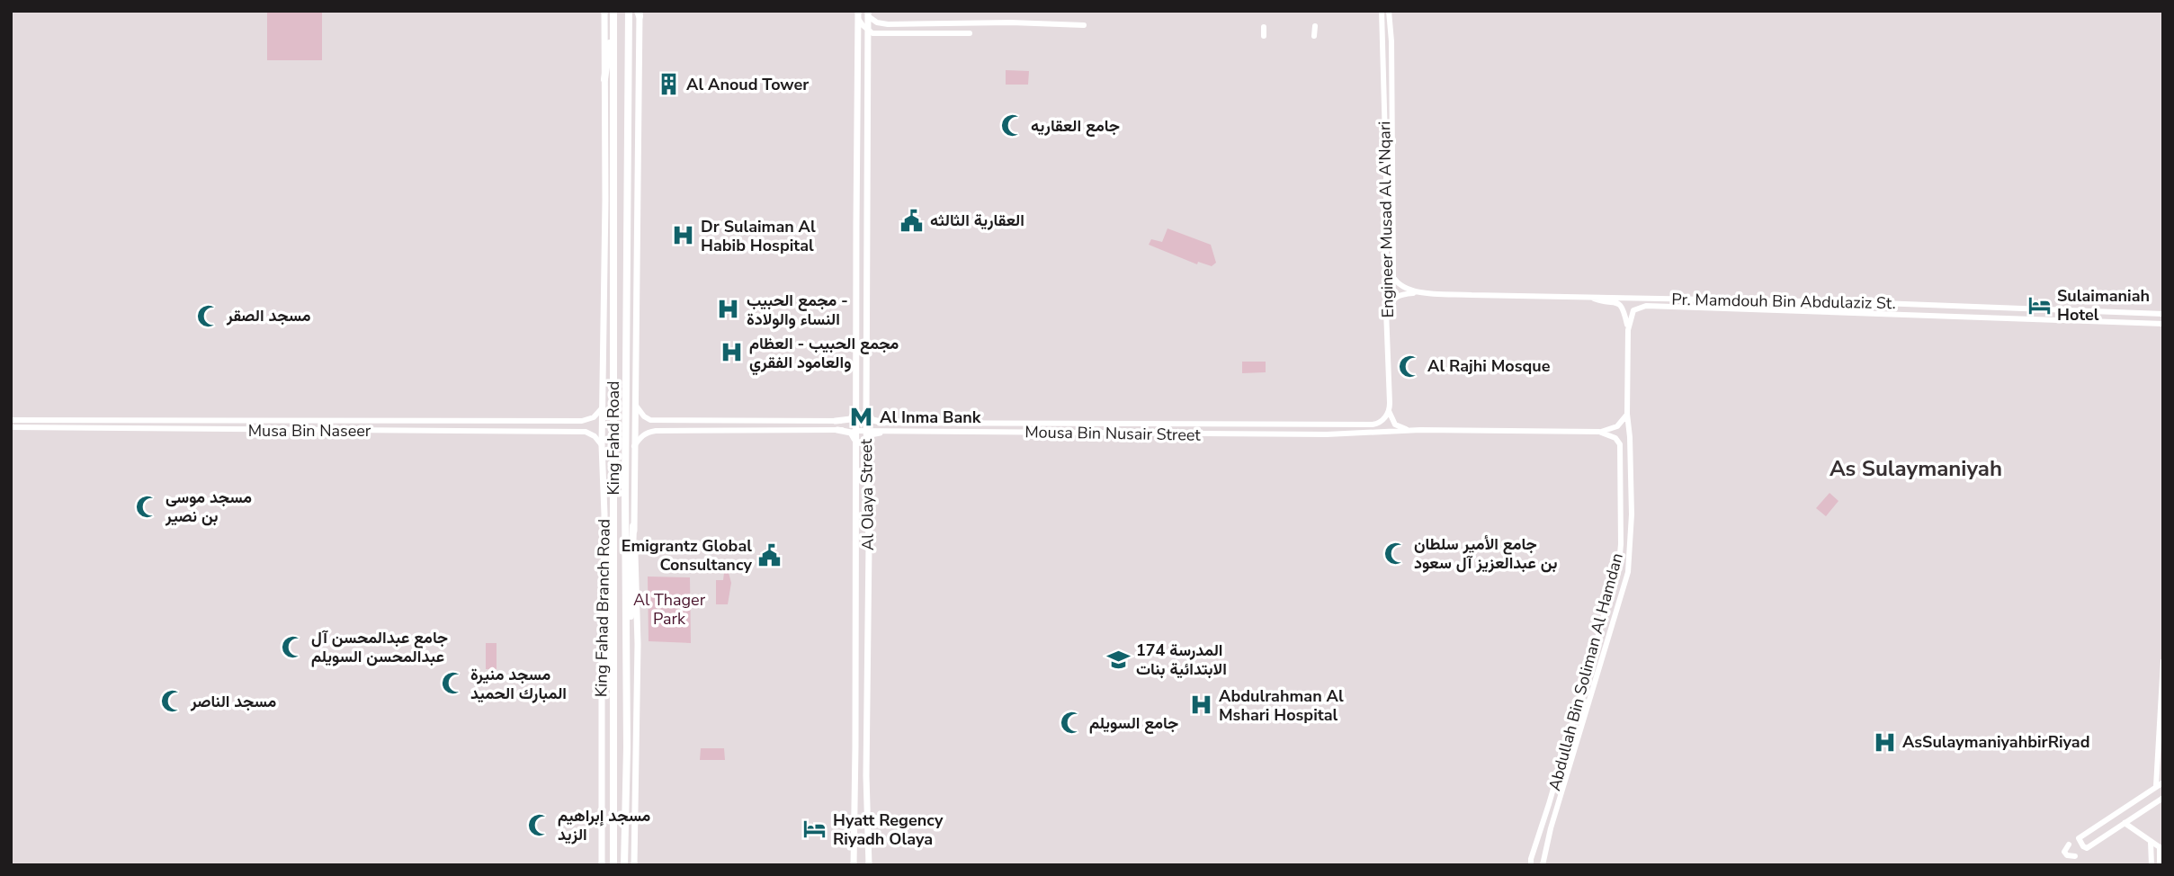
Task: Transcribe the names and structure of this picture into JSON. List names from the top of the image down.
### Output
{
  "streets": {
    "highway": ["King Fahd Road"],
    "main road": ["Al Olaya Street", "King Fahad Branch Road"],
    "street": [
      "Engineer Musad Al A'Nqari",
      "Pr. Mamdouh Bin Abdulaziz St.",
      "Musa Bin Naseer",
      "Mousa Bin Nusair Street",
      "Abdullah Bin Soliman Al Hamdan"
    ]
  },
  "crossings": [
    ["Engineer Musad Al A'Nqari", "Mousa Bin Nusair Street"],
    ["Mousa Bin Nusair Street", "Al Olaya Street"],
    ["Mousa Bin Nusair Street", "Abdullah Bin Soliman Al Hamdan"]
  ],
  "districts": ["As Sulaymaniyah"],
  "parks": ["Al Thager Park"],
  "places": {
    "building": ["Al Anoud Tower"],
    "mosque": [
      "جامع العقاريه",
      "مسجد الصقر",
      "Al Rajhi Mosque",
      "مسجد موسى بن نصير",
      "جامع الأمير سلطان بن عبدالعزيز آل سعود",
      "جامع عبدالمحسن آل عبدالمحسن السويلم",
      "مسجد منيرة المبارك الحميد",
      "مسجد الناصر",
      "جامع السويلم",
      "مسجد إبراهيم الزيد"
    ],
    "public building": ["العقارية الثالثه", "Emigrantz Global Consultancy"],
    "hospital": [
      "Dr Sulaiman Al Habib Hospital",
      "مجمع الحبيب - النساء والولادة",
      "مجمع الحبيب - العظام والعامود الفقري",
      "Abdulrahman Al Mshari Hospital",
      "AsSulaymaniyahbirRiyad"
    ],
    "hotel": ["Sulaimaniah Hotel", "Hyatt Regency Riyadh Olaya"],
    "metro station": ["Al Inma Bank"],
    "school or university": ["المدرسة 174 الابتدائية بنات"]
  }
}
